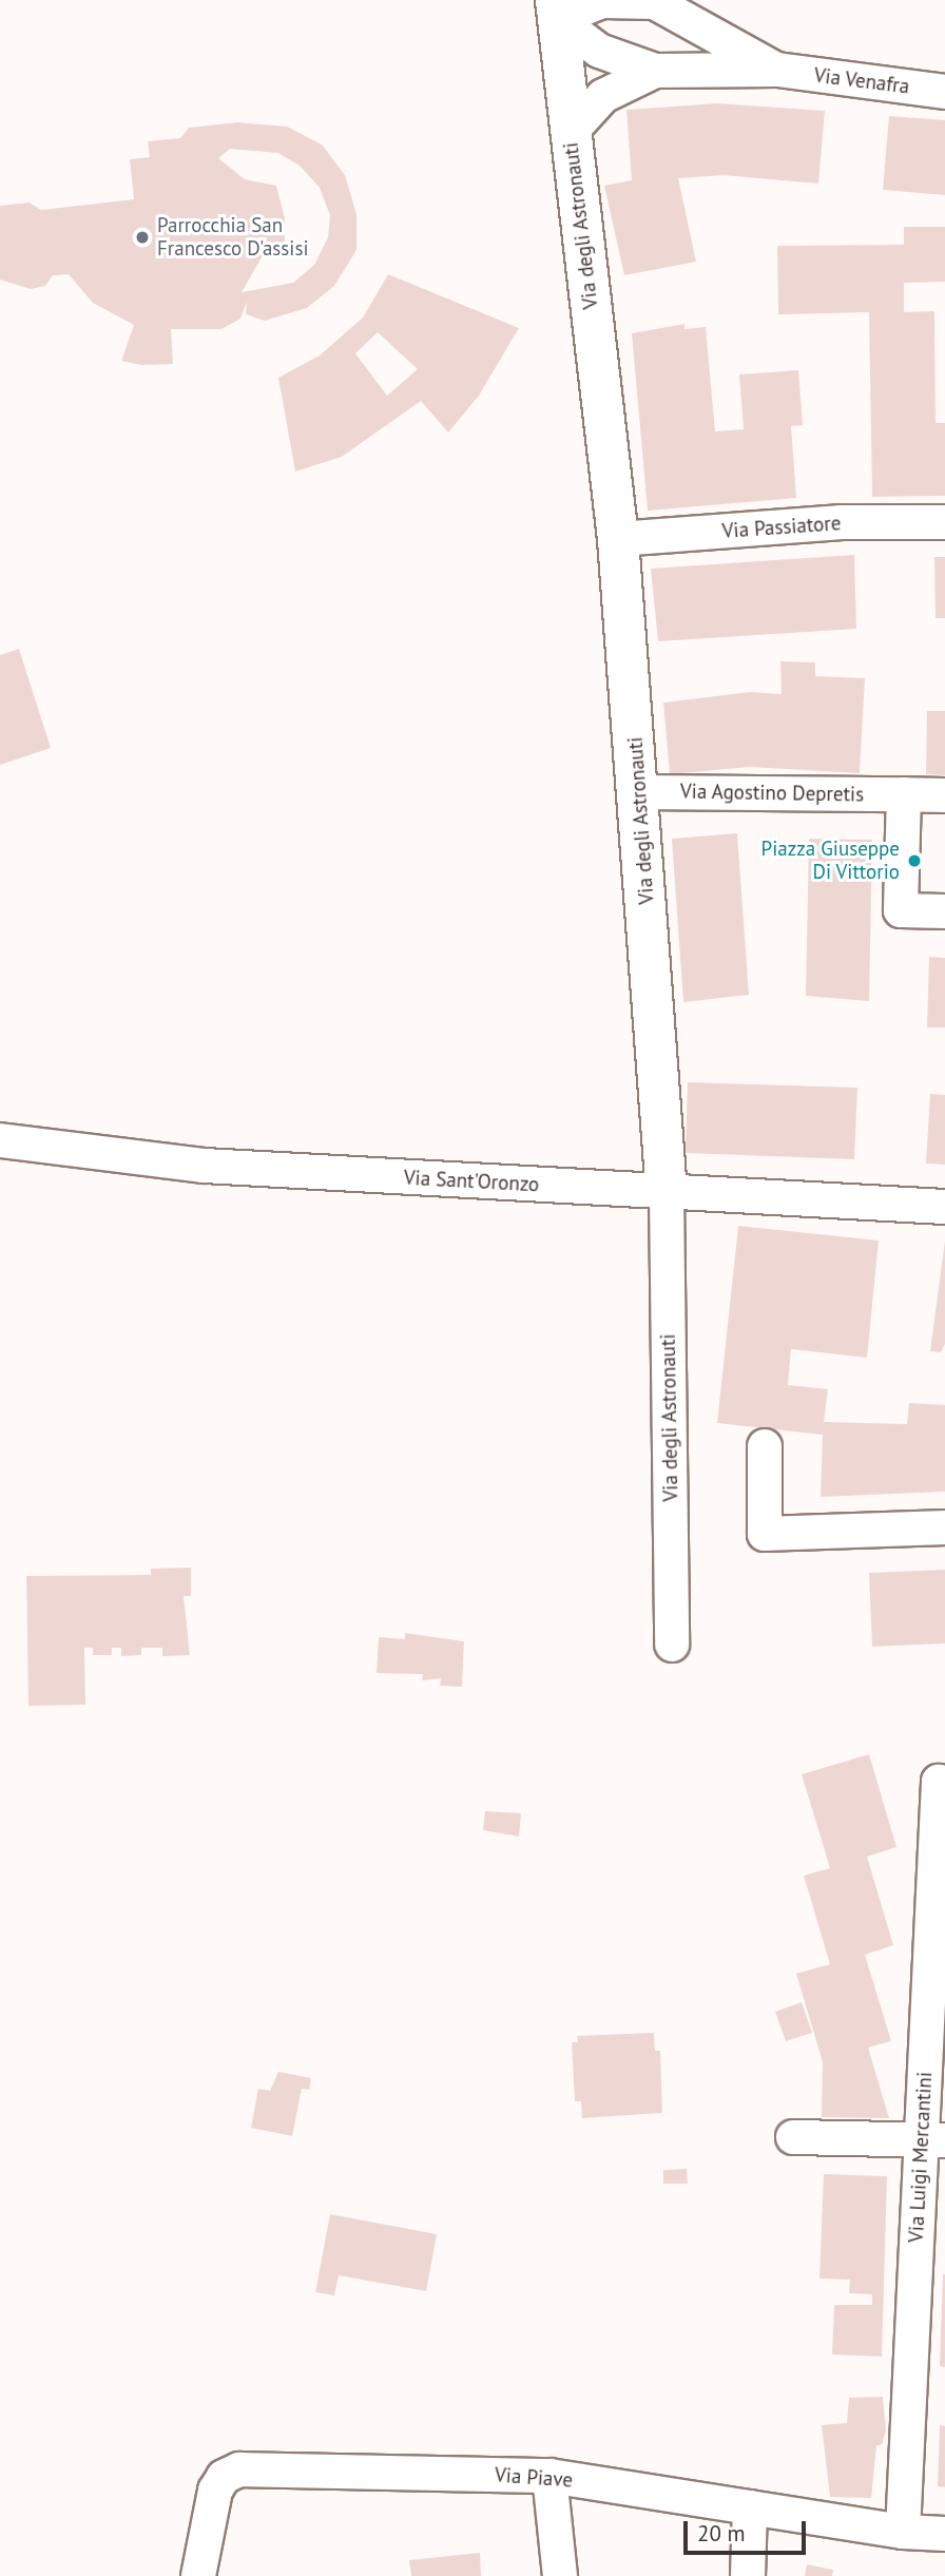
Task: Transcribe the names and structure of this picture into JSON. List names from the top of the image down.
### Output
{
  "streets": {
    "street": [
      "Via Venafra",
      "Via degli Astronauti",
      "Via Passiatore",
      "Via Agostino Depretis",
      "Via Sant'Oronzo",
      "Via Luigi Mercantini",
      "Via Piave"
    ]
  },
  "crossings": [
    ["Via Venafra", "Via degli Astronauti"],
    ["Via degli Astronauti", "Via Passiatore"],
    ["Via degli Astronauti", "Via Agostino Depretis"],
    ["Via degli Astronauti", "Via Sant'Oronzo"],
    ["Via Luigi Mercantini", "Via Piave"]
  ],
  "places": ["Parrocchia San Francesco D'assisi", "Piazza Giuseppe Di Vittorio"],
  "scale_bar": "20 m"
}
